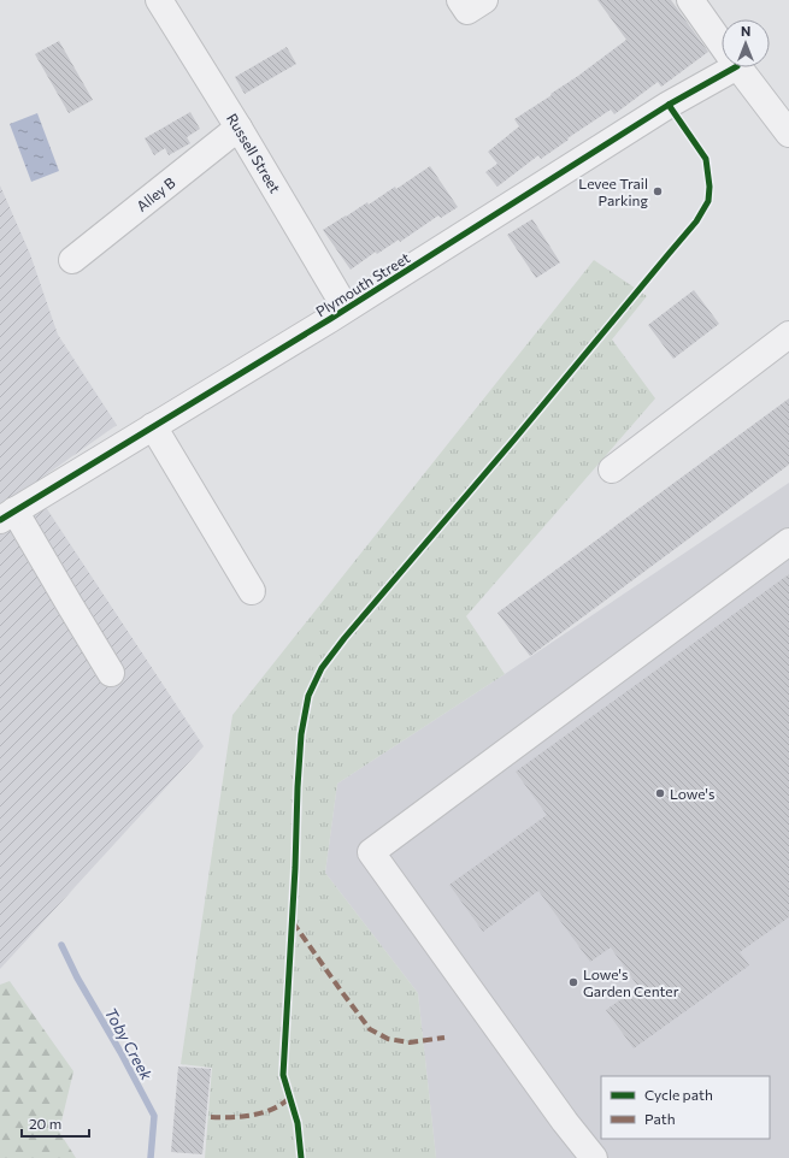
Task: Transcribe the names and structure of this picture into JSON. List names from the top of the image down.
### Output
{
  "streets": {
    "street": ["Russell Street", "Alley B", "Plymouth Street"]
  },
  "crossings": [
    ["Russell Street", "Alley B"],
    ["Russell Street", "Plymouth Street"]
  ],
  "water": ["Toby Creek"],
  "places": ["Levee Trail Parking", "Lowe's", "Lowe's Garden Center"],
  "legend": ["Cycle path", "Path"],
  "scale_bar": "20 m",
  "north": "top"
}
